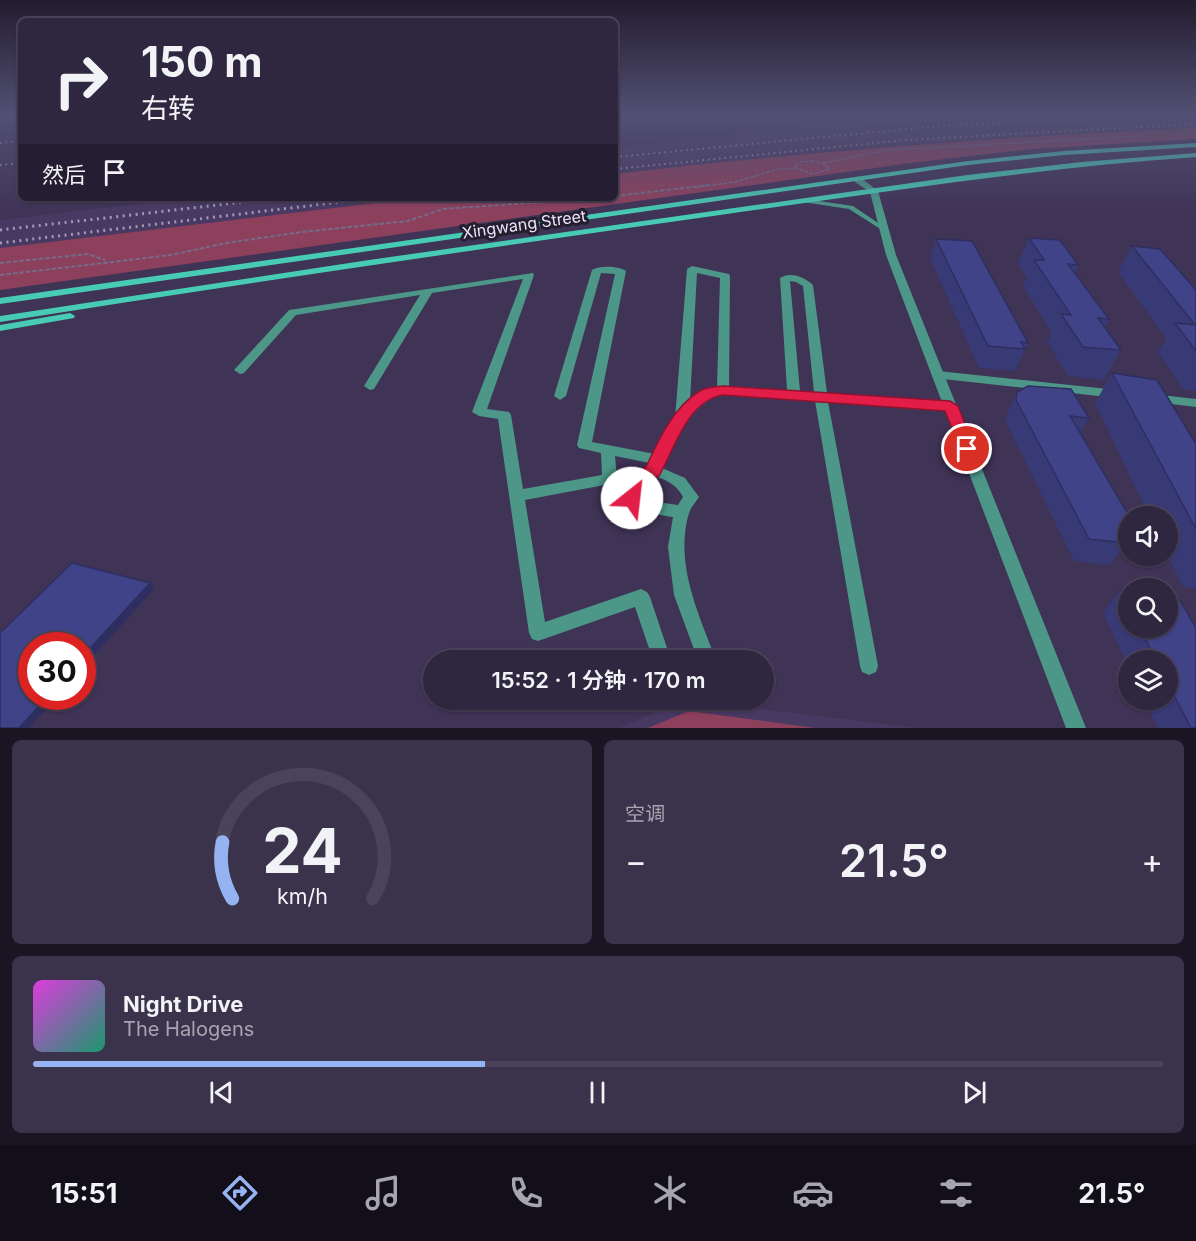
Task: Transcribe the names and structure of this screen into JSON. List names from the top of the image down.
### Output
{
  "streets": {
    "main road": ["Xingwang Street"]
  },
  "page": {
    "turn": ["150 m", "右转"],
    "then": "然后",
    "limit": "30",
    "trip": "15:52 · 1 分钟 · 170 m",
    "tile": "空调",
    "heat": ["−", "21.5°", "+"],
    "song": ["Night Drive", "The Halogens"],
    "tabs": ["15:51", "21.5°"],
    "gauge": ["24", "km/h"]
  }
}
